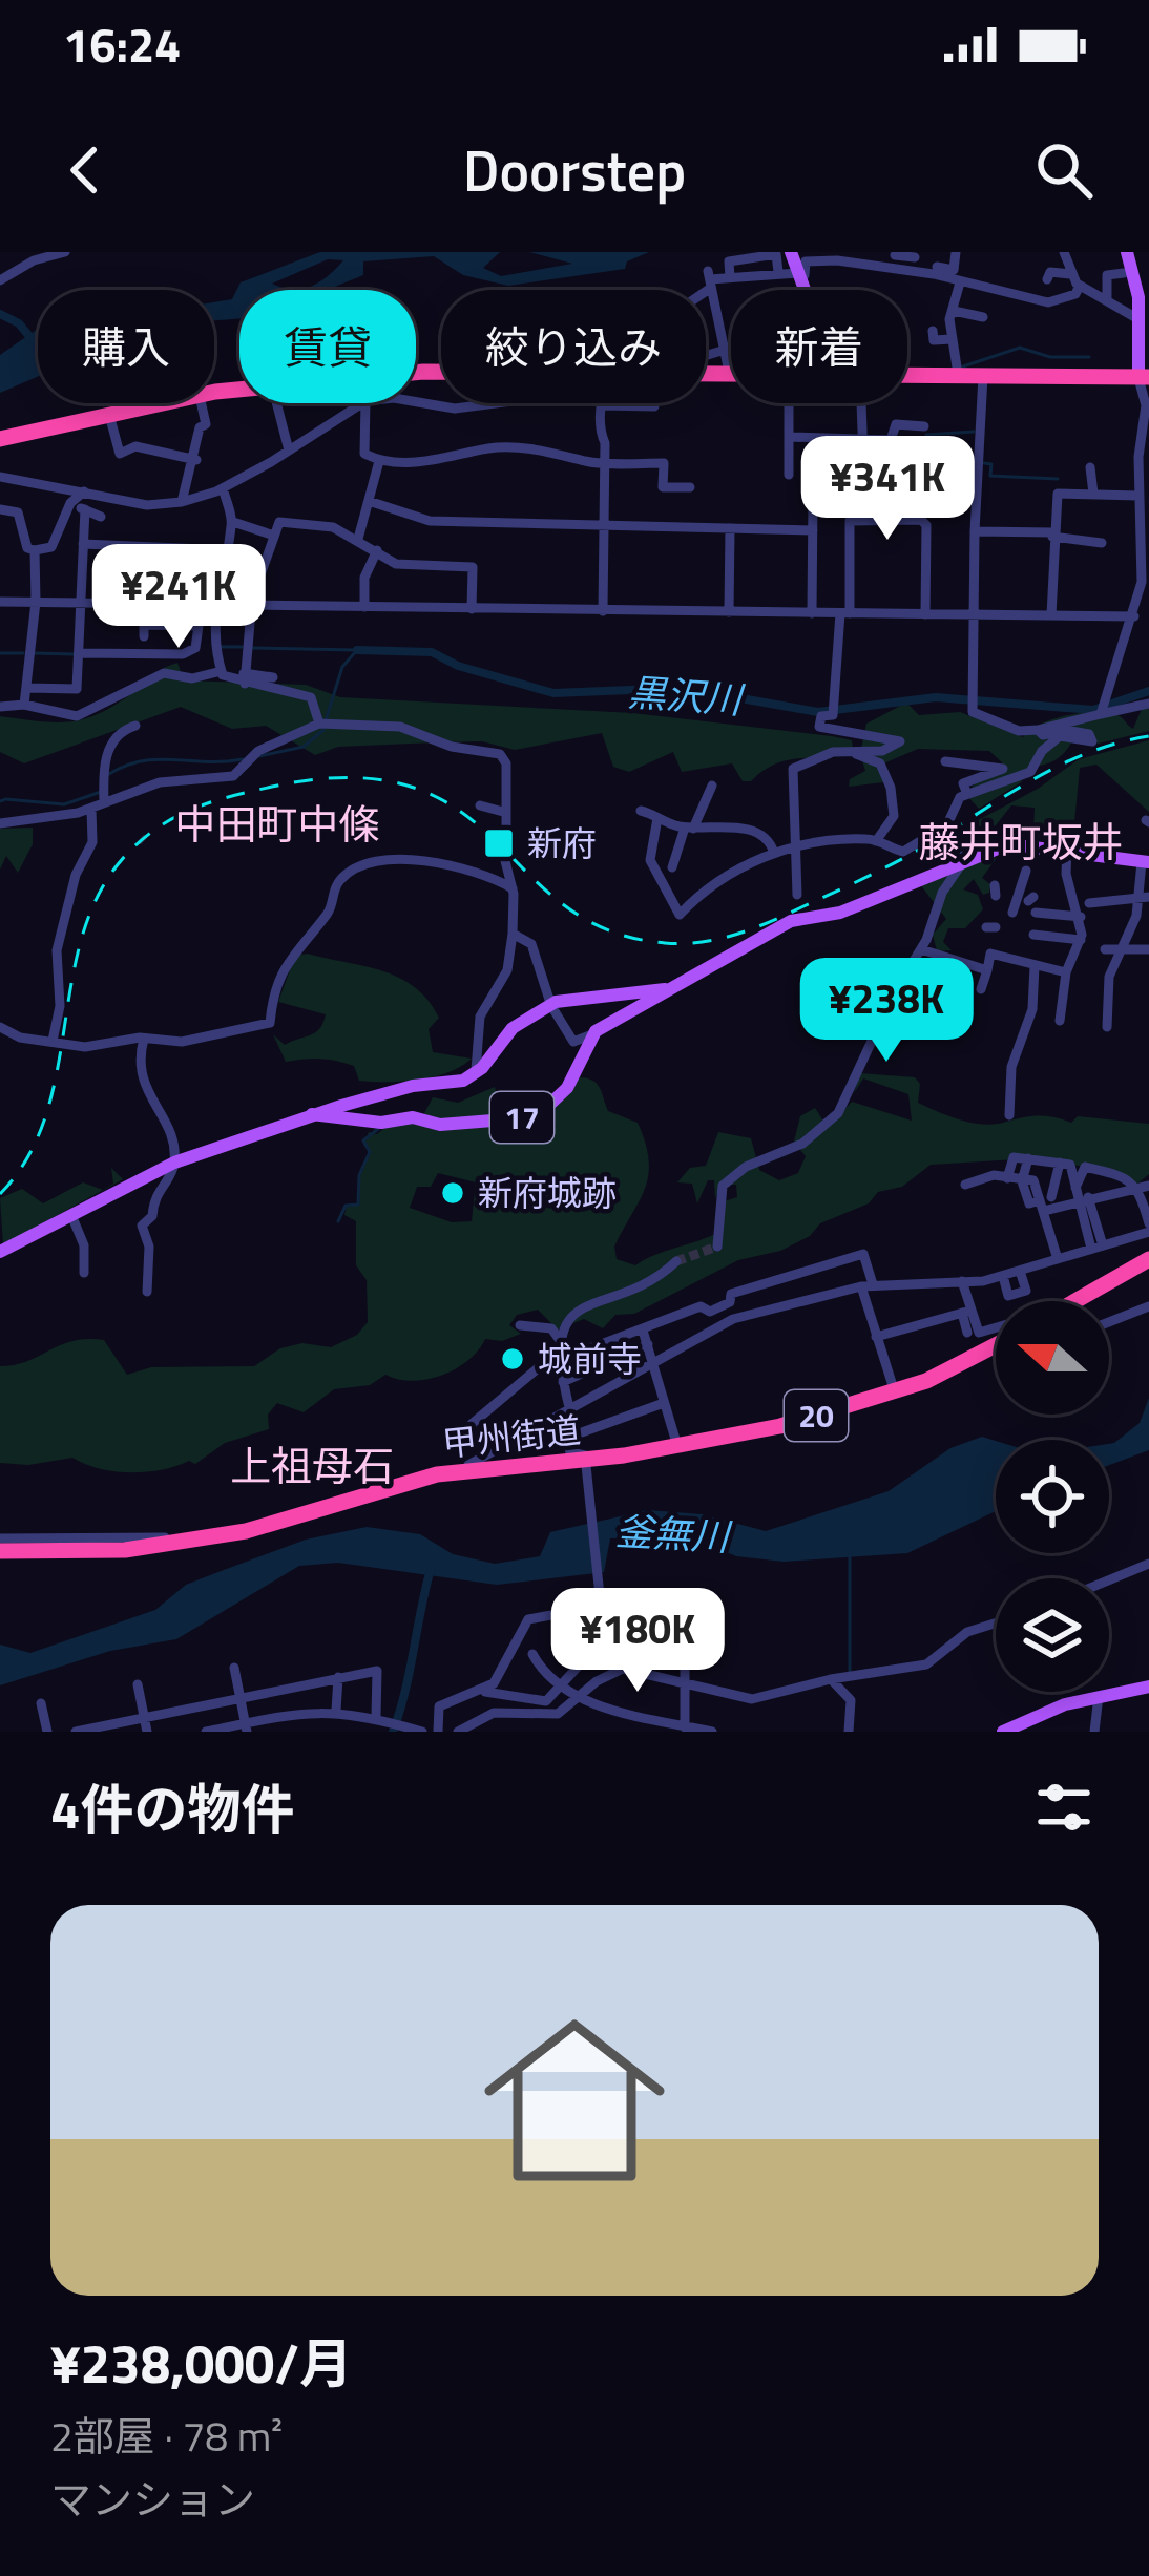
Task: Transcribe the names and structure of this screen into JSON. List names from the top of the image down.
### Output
{
  "streets": {
    "highway": ["20", "甲州街道"],
    "main road": ["17"]
  },
  "districts": ["中田町中條", "藤井町坂井", "上祖母石"],
  "water": ["黒沢川", "釜無川"],
  "places": {
    "transit": ["新府"],
    "other": ["新府城跡", "城前寺"]
  },
  "north": "left",
  "page": {
    "status": "16:24",
    "header": "Doorstep",
    "chip": [
      "購入",
      "賃貸",
      "絞り込み",
      "新着"
    ],
    "price": [
      "¥341K",
      "¥241K",
      "¥238K",
      "¥180K"
    ],
    "heading": "4件の物件",
    "list": [
      {
        "name": "¥238,000/月",
        "note": "2部屋 · 78 m² · マンション"
      }
    ]
  }
}
